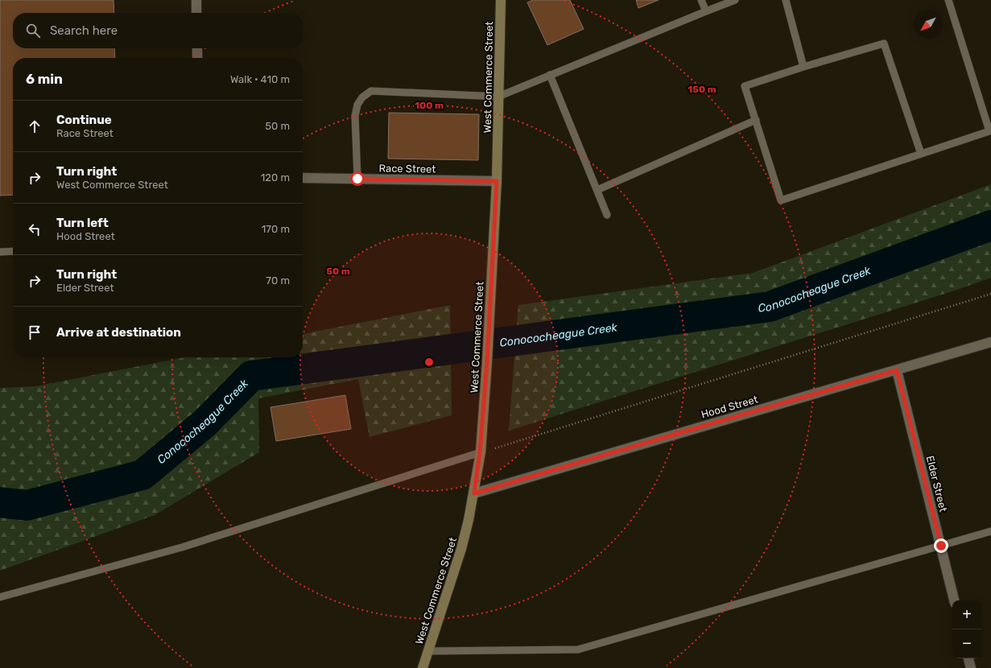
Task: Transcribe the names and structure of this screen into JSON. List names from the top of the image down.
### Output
{
  "streets": {
    "street": [
      "West Commerce Street",
      "Race Street",
      "Hood Street",
      "Elder Street"
    ]
  },
  "crossings": [
    ["West Commerce Street", "Race Street"],
    ["West Commerce Street", "Hood Street"],
    ["Hood Street", "Elder Street"]
  ],
  "water": ["Conococheague Creek"],
  "north": "bottom left",
  "page": {
    "search": "Search here",
    "heading": ["6 min", "Walk · 410 m"],
    "list": [
      ["Continue", "Race Street", "50 m"],
      ["Turn right", "West Commerce Street", "120 m"],
      ["Turn left", "Hood Street", "170 m"],
      ["Turn right", "Elder Street", "70 m"],
      "Arrive at destination"
    ],
    "map_buttons": ["+", "−"]
  },
  "rings": ["150 m", "100 m", "50 m"]
}
